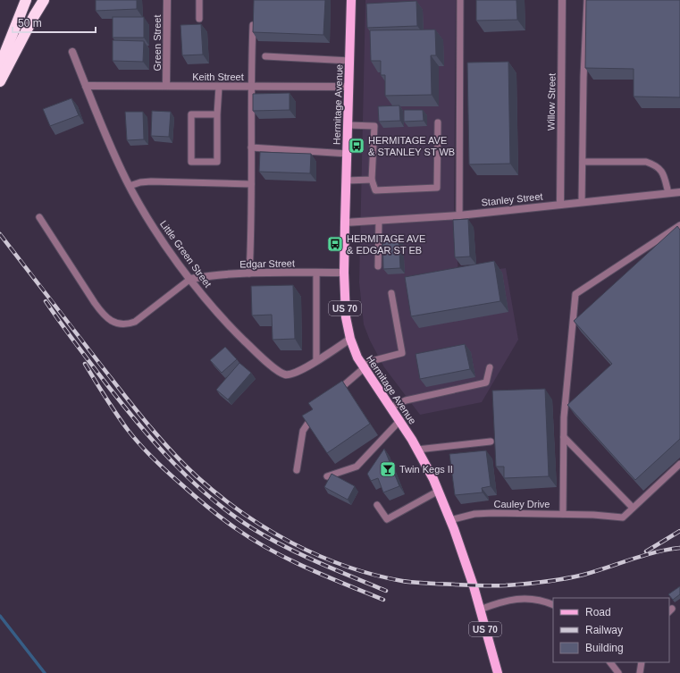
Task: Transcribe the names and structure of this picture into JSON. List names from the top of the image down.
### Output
{
  "streets": {
    "main road": ["Hermitage Avenue", "US 70"],
    "street": [
      "Green Street",
      "Keith Street",
      "Willow Street",
      "Stanley Street",
      "Little Green Street",
      "Edgar Street"
    ],
    "lane": ["Cauley Drive"]
  },
  "crossings": [
    ["Green Street", "Keith Street"],
    ["Keith Street", "Hermitage Avenue"],
    ["Keith Street", "Little Green Street"],
    ["Willow Street", "Stanley Street"],
    ["Hermitage Avenue", "Stanley Street"],
    ["Hermitage Avenue", "Little Green Street"],
    ["Hermitage Avenue", "Edgar Street"],
    ["Hermitage Avenue", "US 70"],
    ["Hermitage Avenue", "Cauley Drive"],
    ["Little Green Street", "Edgar Street"]
  ],
  "places": {
    "bus stop": ["HERMITAGE AVE & STANLEY ST WB", "HERMITAGE AVE & EDGAR ST EB"],
    "bar": ["Twin Kegs II"]
  },
  "legend": ["Road", "Railway", "Building"],
  "scale_bar": "50 m"
}
